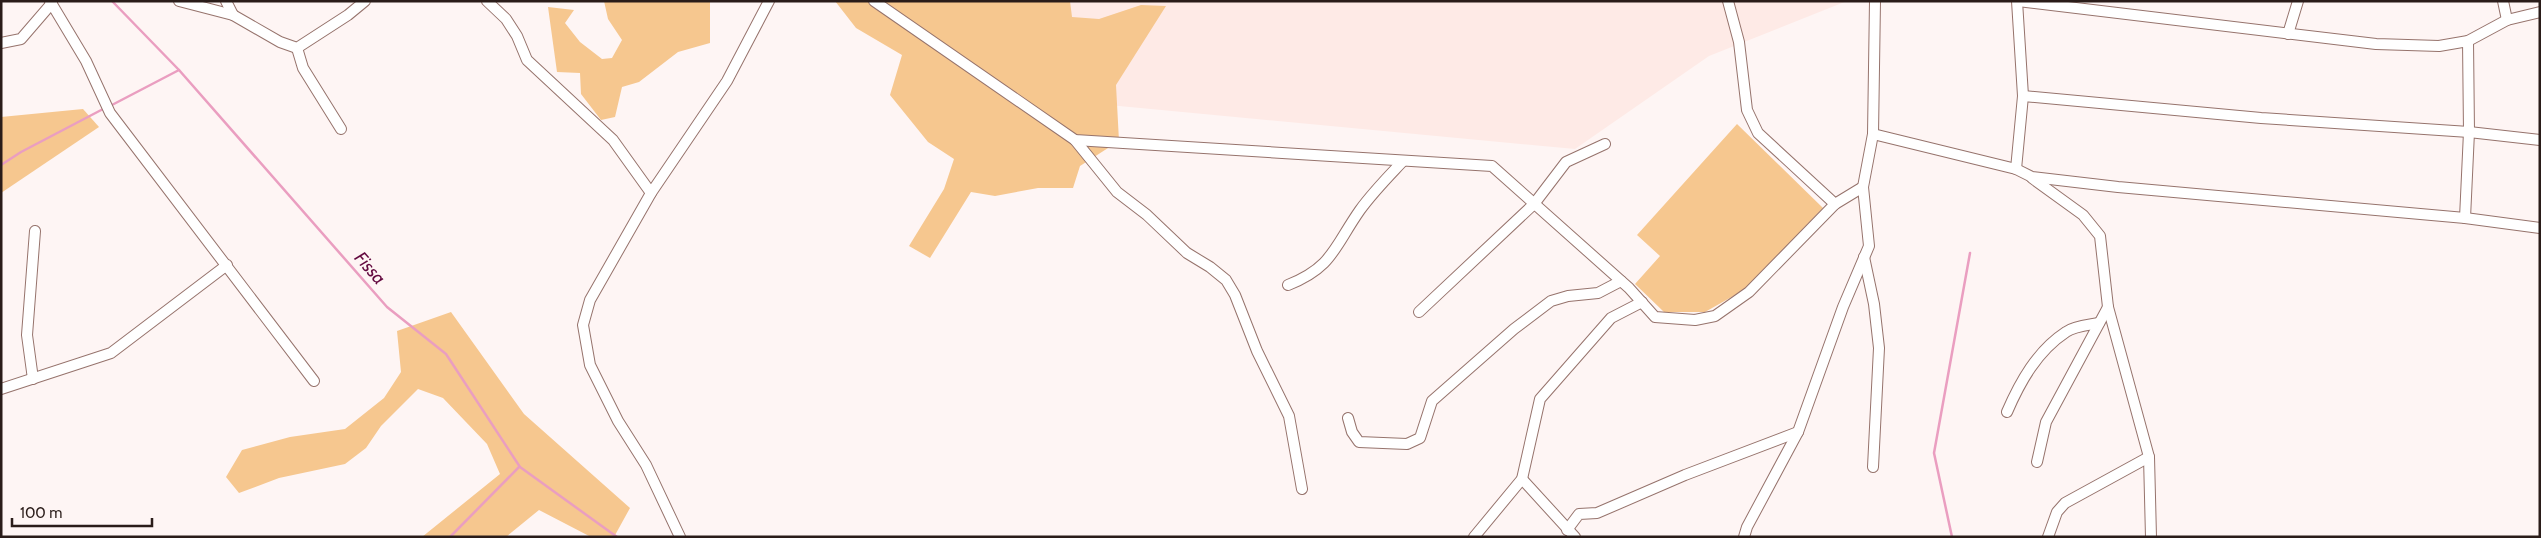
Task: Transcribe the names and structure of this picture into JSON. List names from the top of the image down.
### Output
{
  "water": ["Fissa"],
  "scale_bar": "100 m"
}
